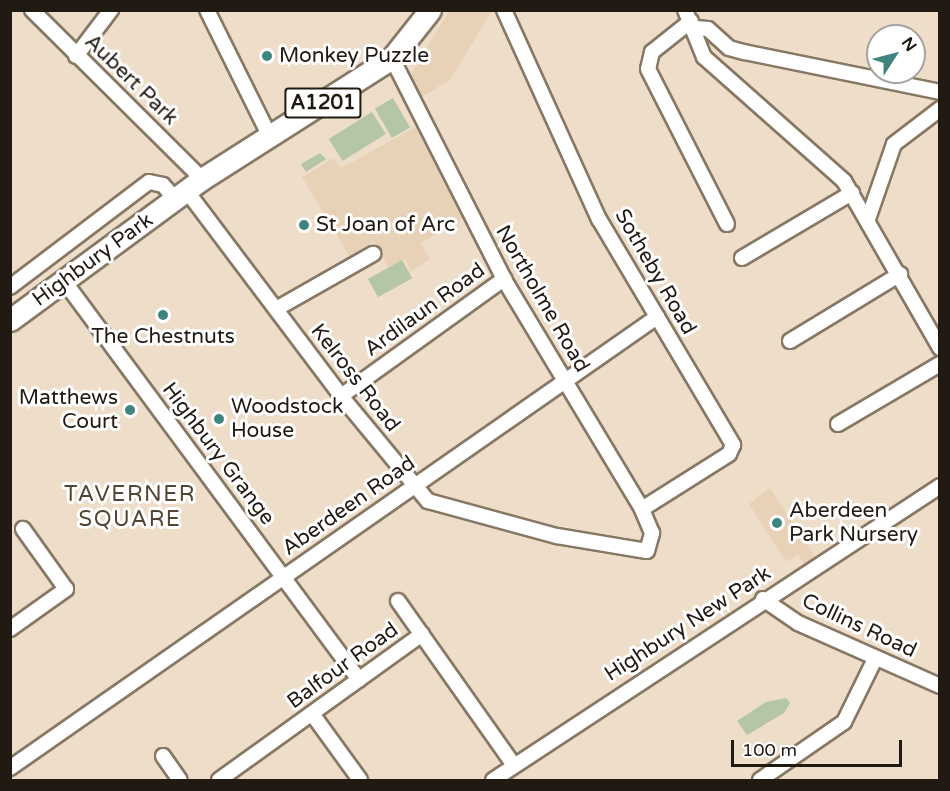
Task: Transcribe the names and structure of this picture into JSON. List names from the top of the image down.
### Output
{
  "streets": {
    "main road": ["A1201", "Highbury Park"],
    "street": [
      "Aubert Park",
      "Sotheby Road",
      "Northolme Road",
      "Ardilaun Road",
      "Kelross Road",
      "Highbury Grange",
      "Aberdeen Road",
      "Highbury New Park",
      "Collins Road",
      "Balfour Road"
    ]
  },
  "crossings": [
    ["Aubert Park", "Highbury Park"],
    ["Aubert Park", "Kelross Road"],
    ["Highbury Park", "Northolme Road"],
    ["Highbury Park", "Kelross Road"],
    ["Highbury Park", "Highbury Grange"],
    ["Sotheby Road", "Northolme Road"],
    ["Sotheby Road", "Aberdeen Road"],
    ["Northolme Road", "Ardilaun Road"],
    ["Northolme Road", "Kelross Road"],
    ["Northolme Road", "Aberdeen Road"],
    ["Ardilaun Road", "Kelross Road"],
    ["Kelross Road", "Aberdeen Road"],
    ["Highbury Grange", "Aberdeen Road"],
    ["Highbury Grange", "Balfour Road"],
    ["Highbury New Park", "Collins Road"],
    ["Highbury New Park", "Balfour Road"]
  ],
  "districts": ["TAVERNER SQUARE"],
  "places": [
    "Monkey Puzzle",
    "St Joan of Arc",
    "The Chestnuts",
    "Matthews Court",
    "Woodstock House",
    "Aberdeen Park Nursery"
  ],
  "scale_bar": "100 m",
  "north": "top right"
}
